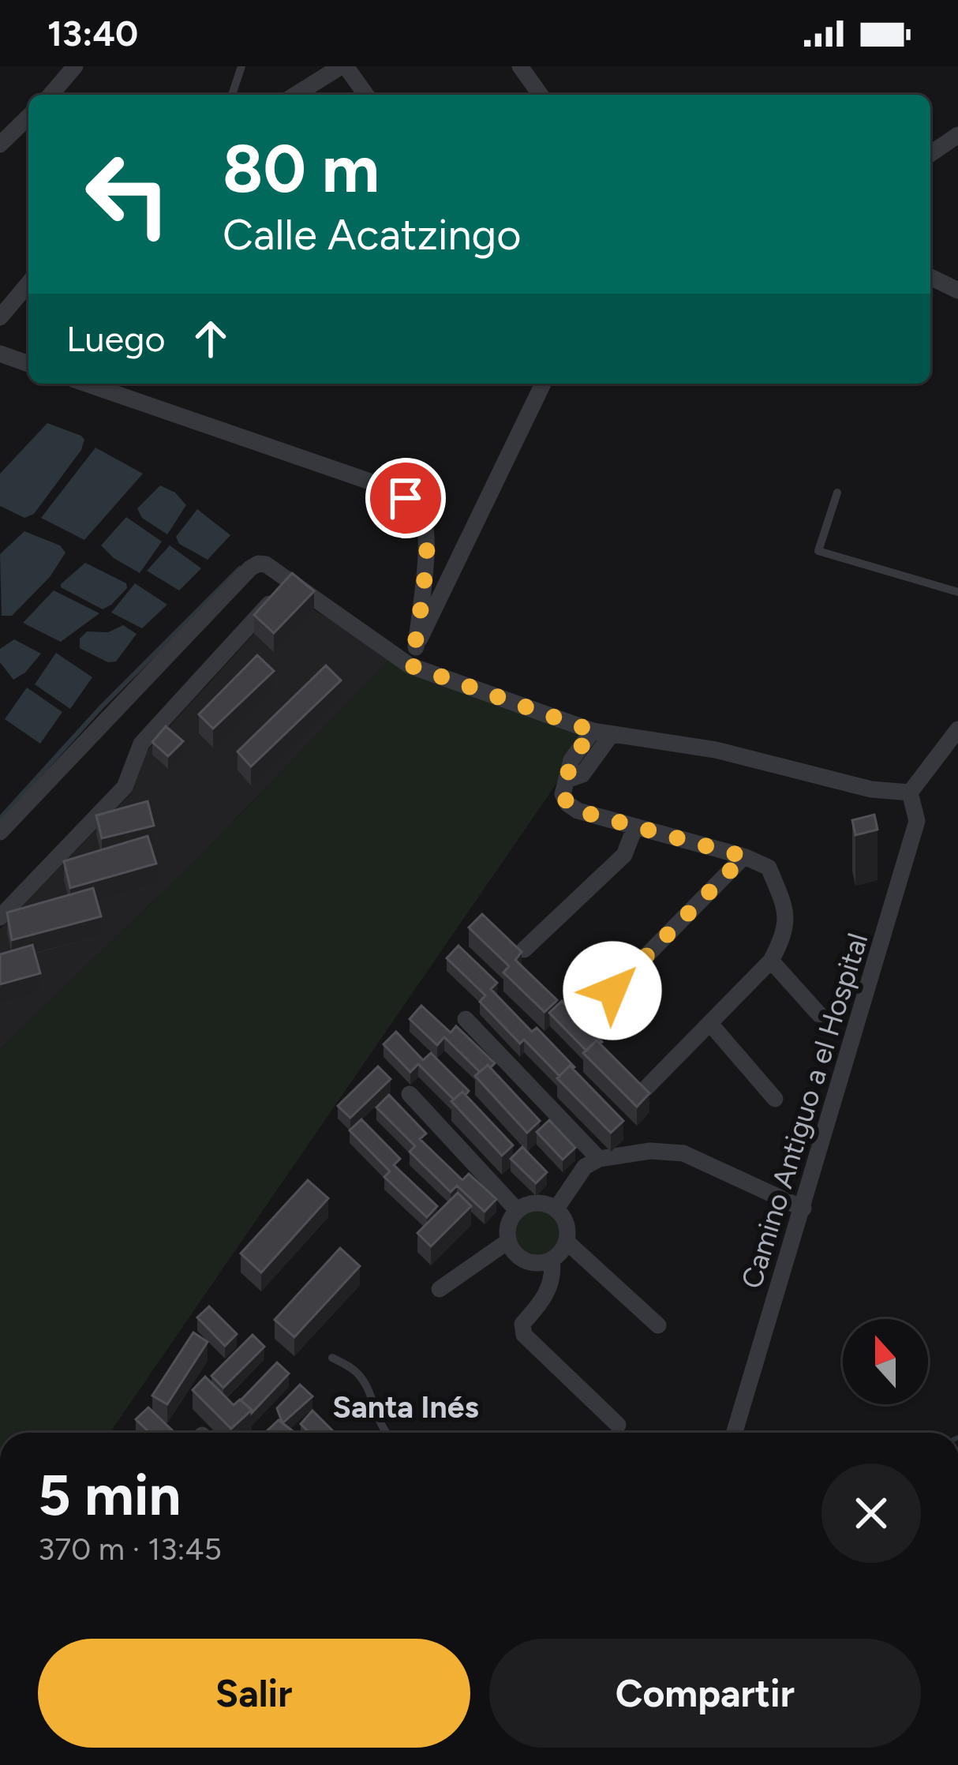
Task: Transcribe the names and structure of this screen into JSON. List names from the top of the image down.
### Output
{
  "streets": {
    "street": ["Camino Antiguo a el Hospital"]
  },
  "districts": ["Santa Inés"],
  "north": "top",
  "page": {
    "status": "13:40",
    "turn": ["80 m", "Calle Acatzingo"],
    "then": "Luego",
    "heading": ["5 min", "370 m · 13:45"],
    "buttons": ["Salir", "Compartir"]
  }
}
